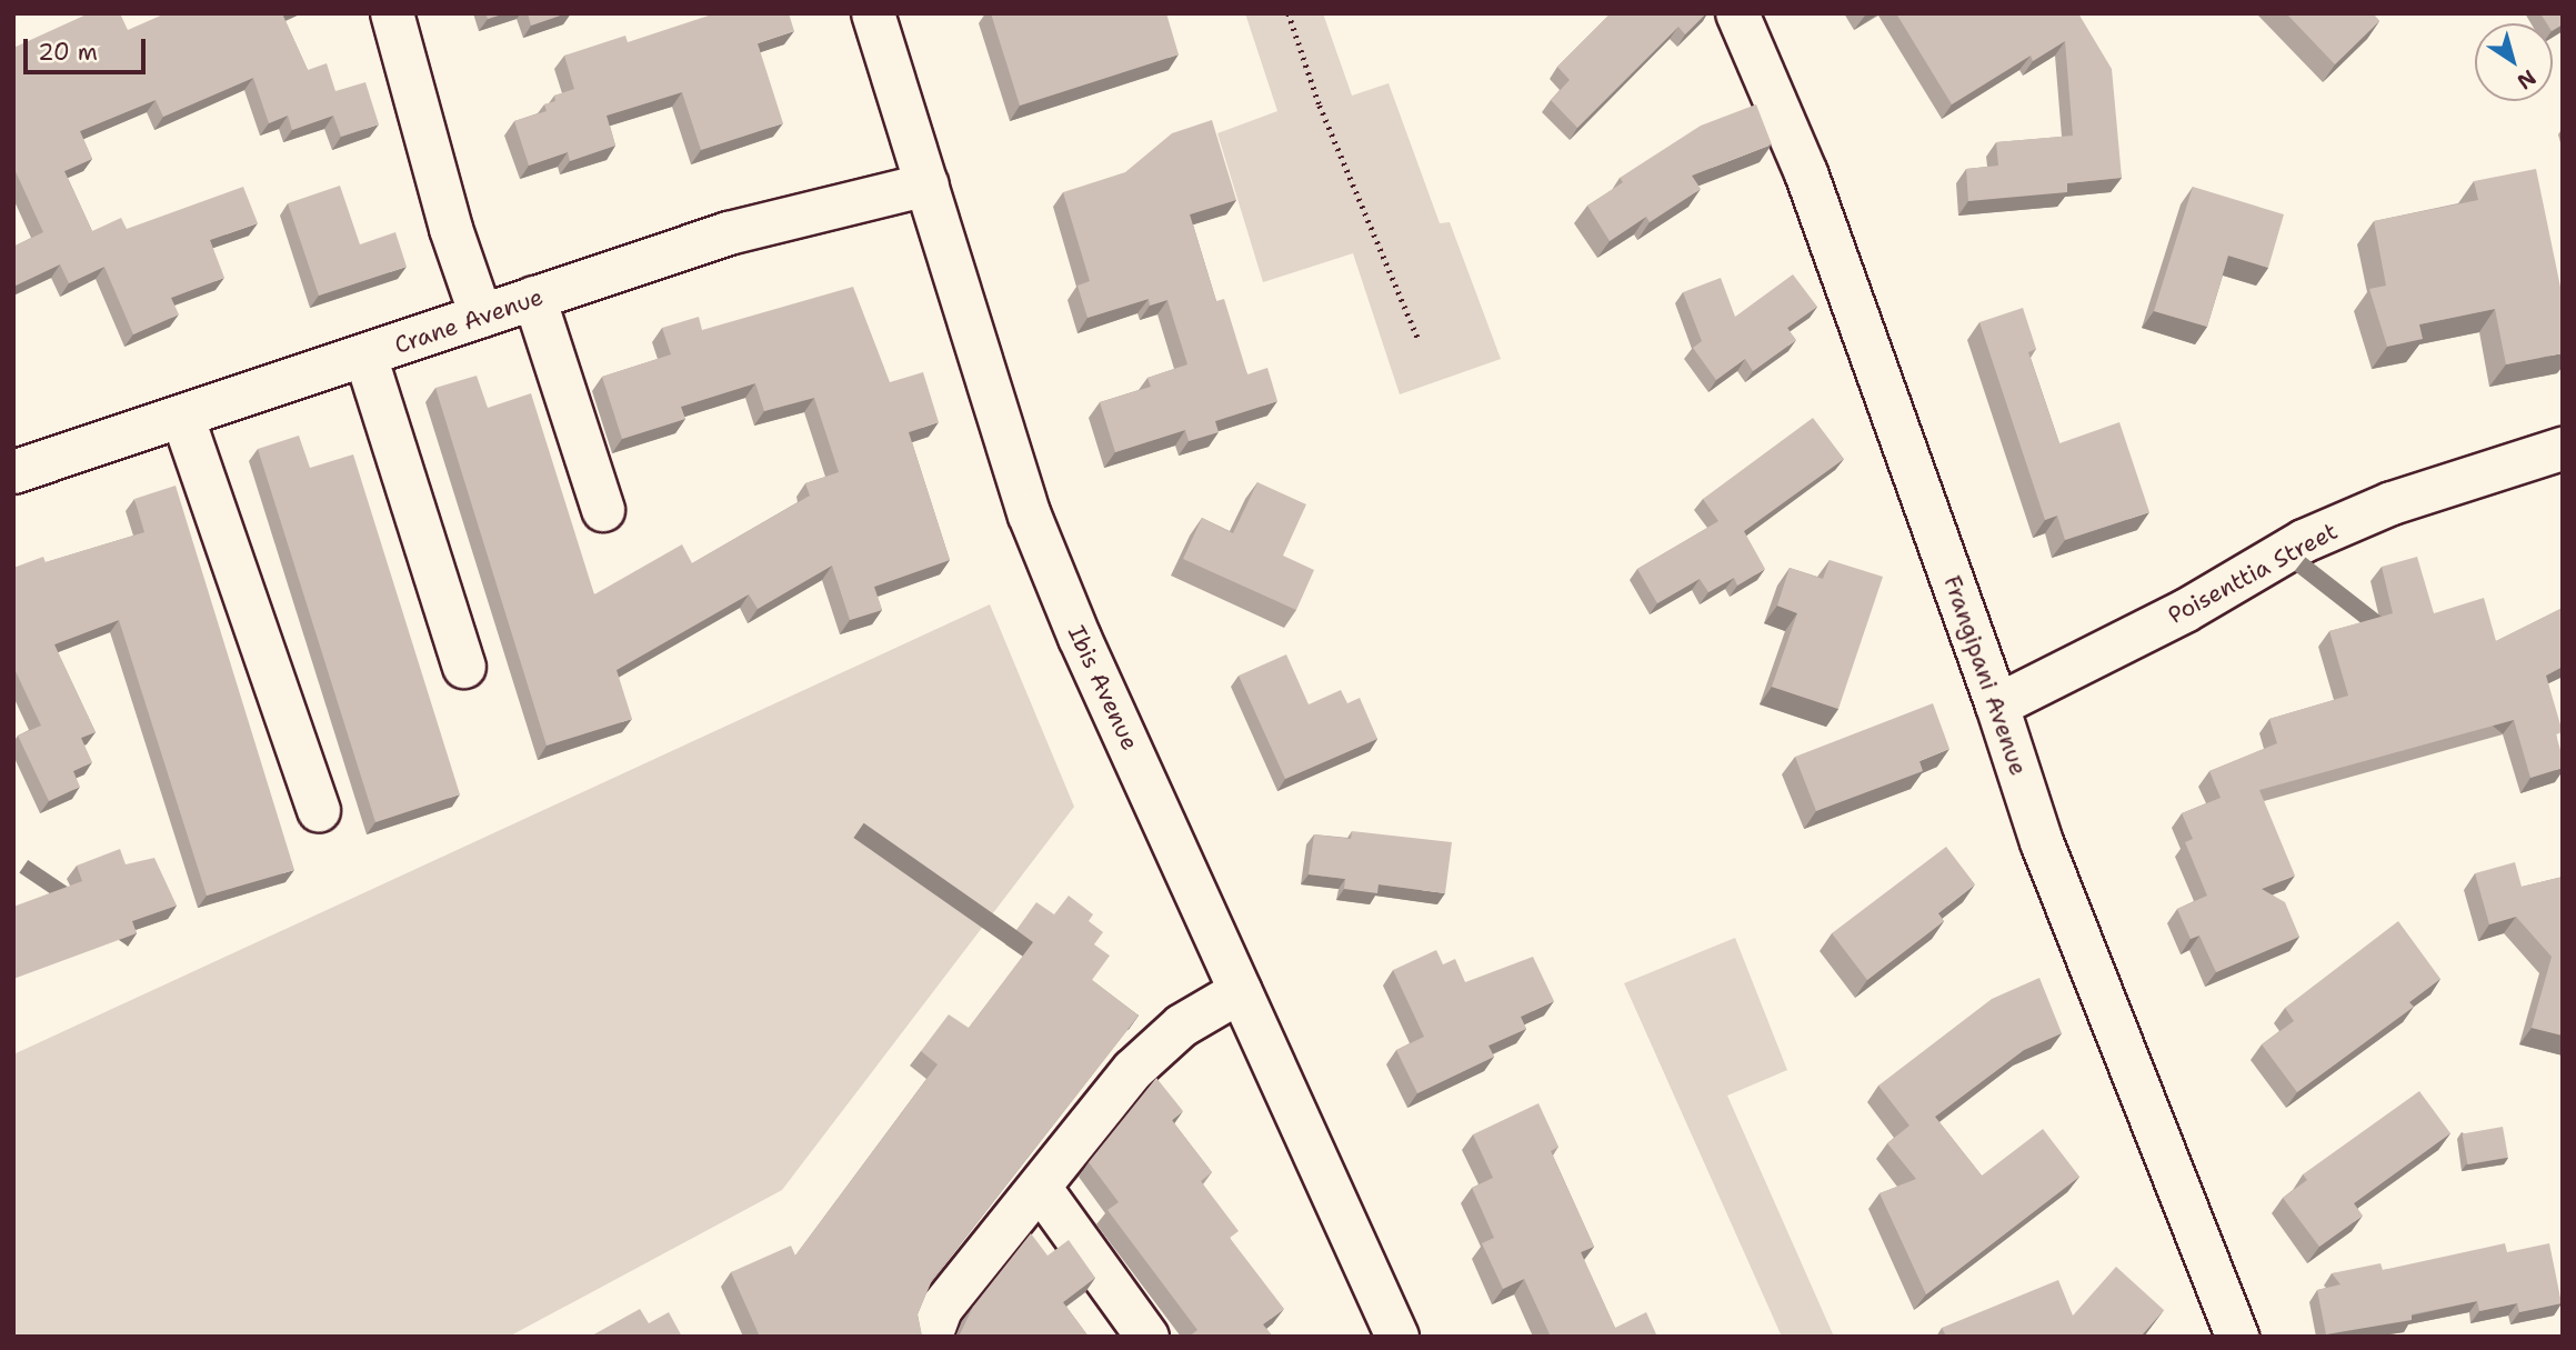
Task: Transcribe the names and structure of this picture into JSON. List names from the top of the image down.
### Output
{
  "streets": {
    "street": [
      "Crane Avenue",
      "Poisenttia Street",
      "Frangipani Avenue",
      "Ibis Avenue"
    ]
  },
  "crossings": [
    ["Crane Avenue", "Ibis Avenue"],
    ["Poisenttia Street", "Frangipani Avenue"]
  ],
  "scale_bar": "20 m",
  "north": "bottom right"
}
